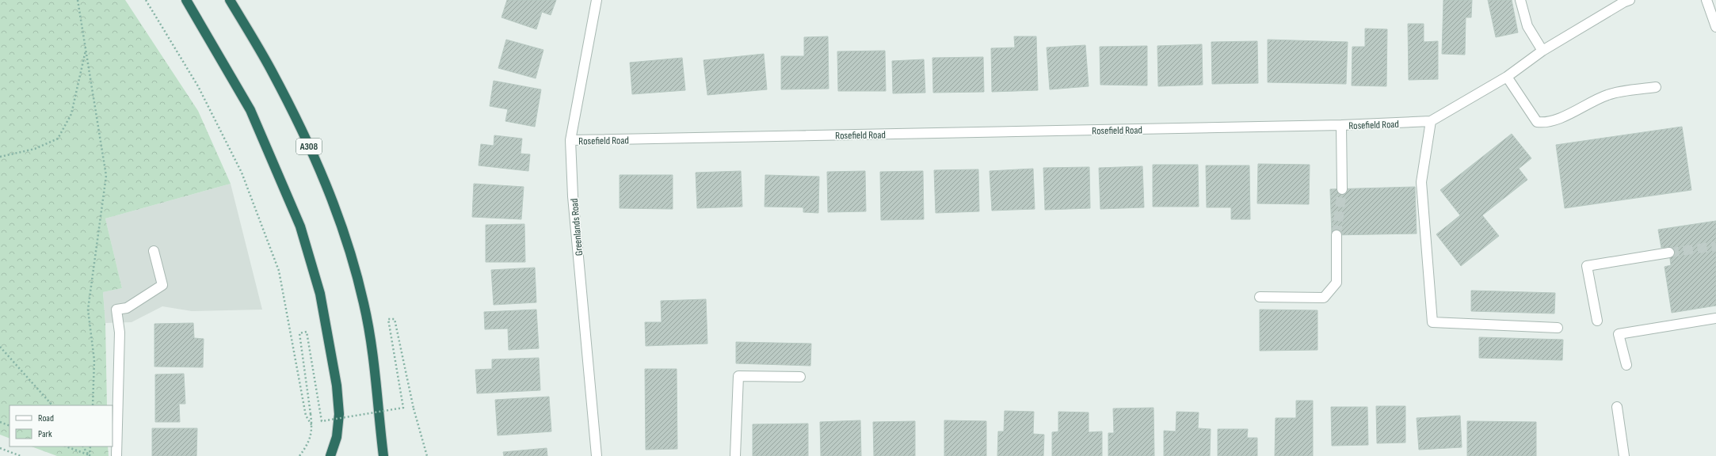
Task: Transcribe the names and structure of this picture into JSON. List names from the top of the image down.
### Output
{
  "streets": {
    "highway": ["A308"],
    "street": ["Rosefield Road", "Greenlands Road"]
  },
  "crossings": [
    ["Rosefield Road", "Greenlands Road"]
  ],
  "legend": ["Road", "Park"]
}
